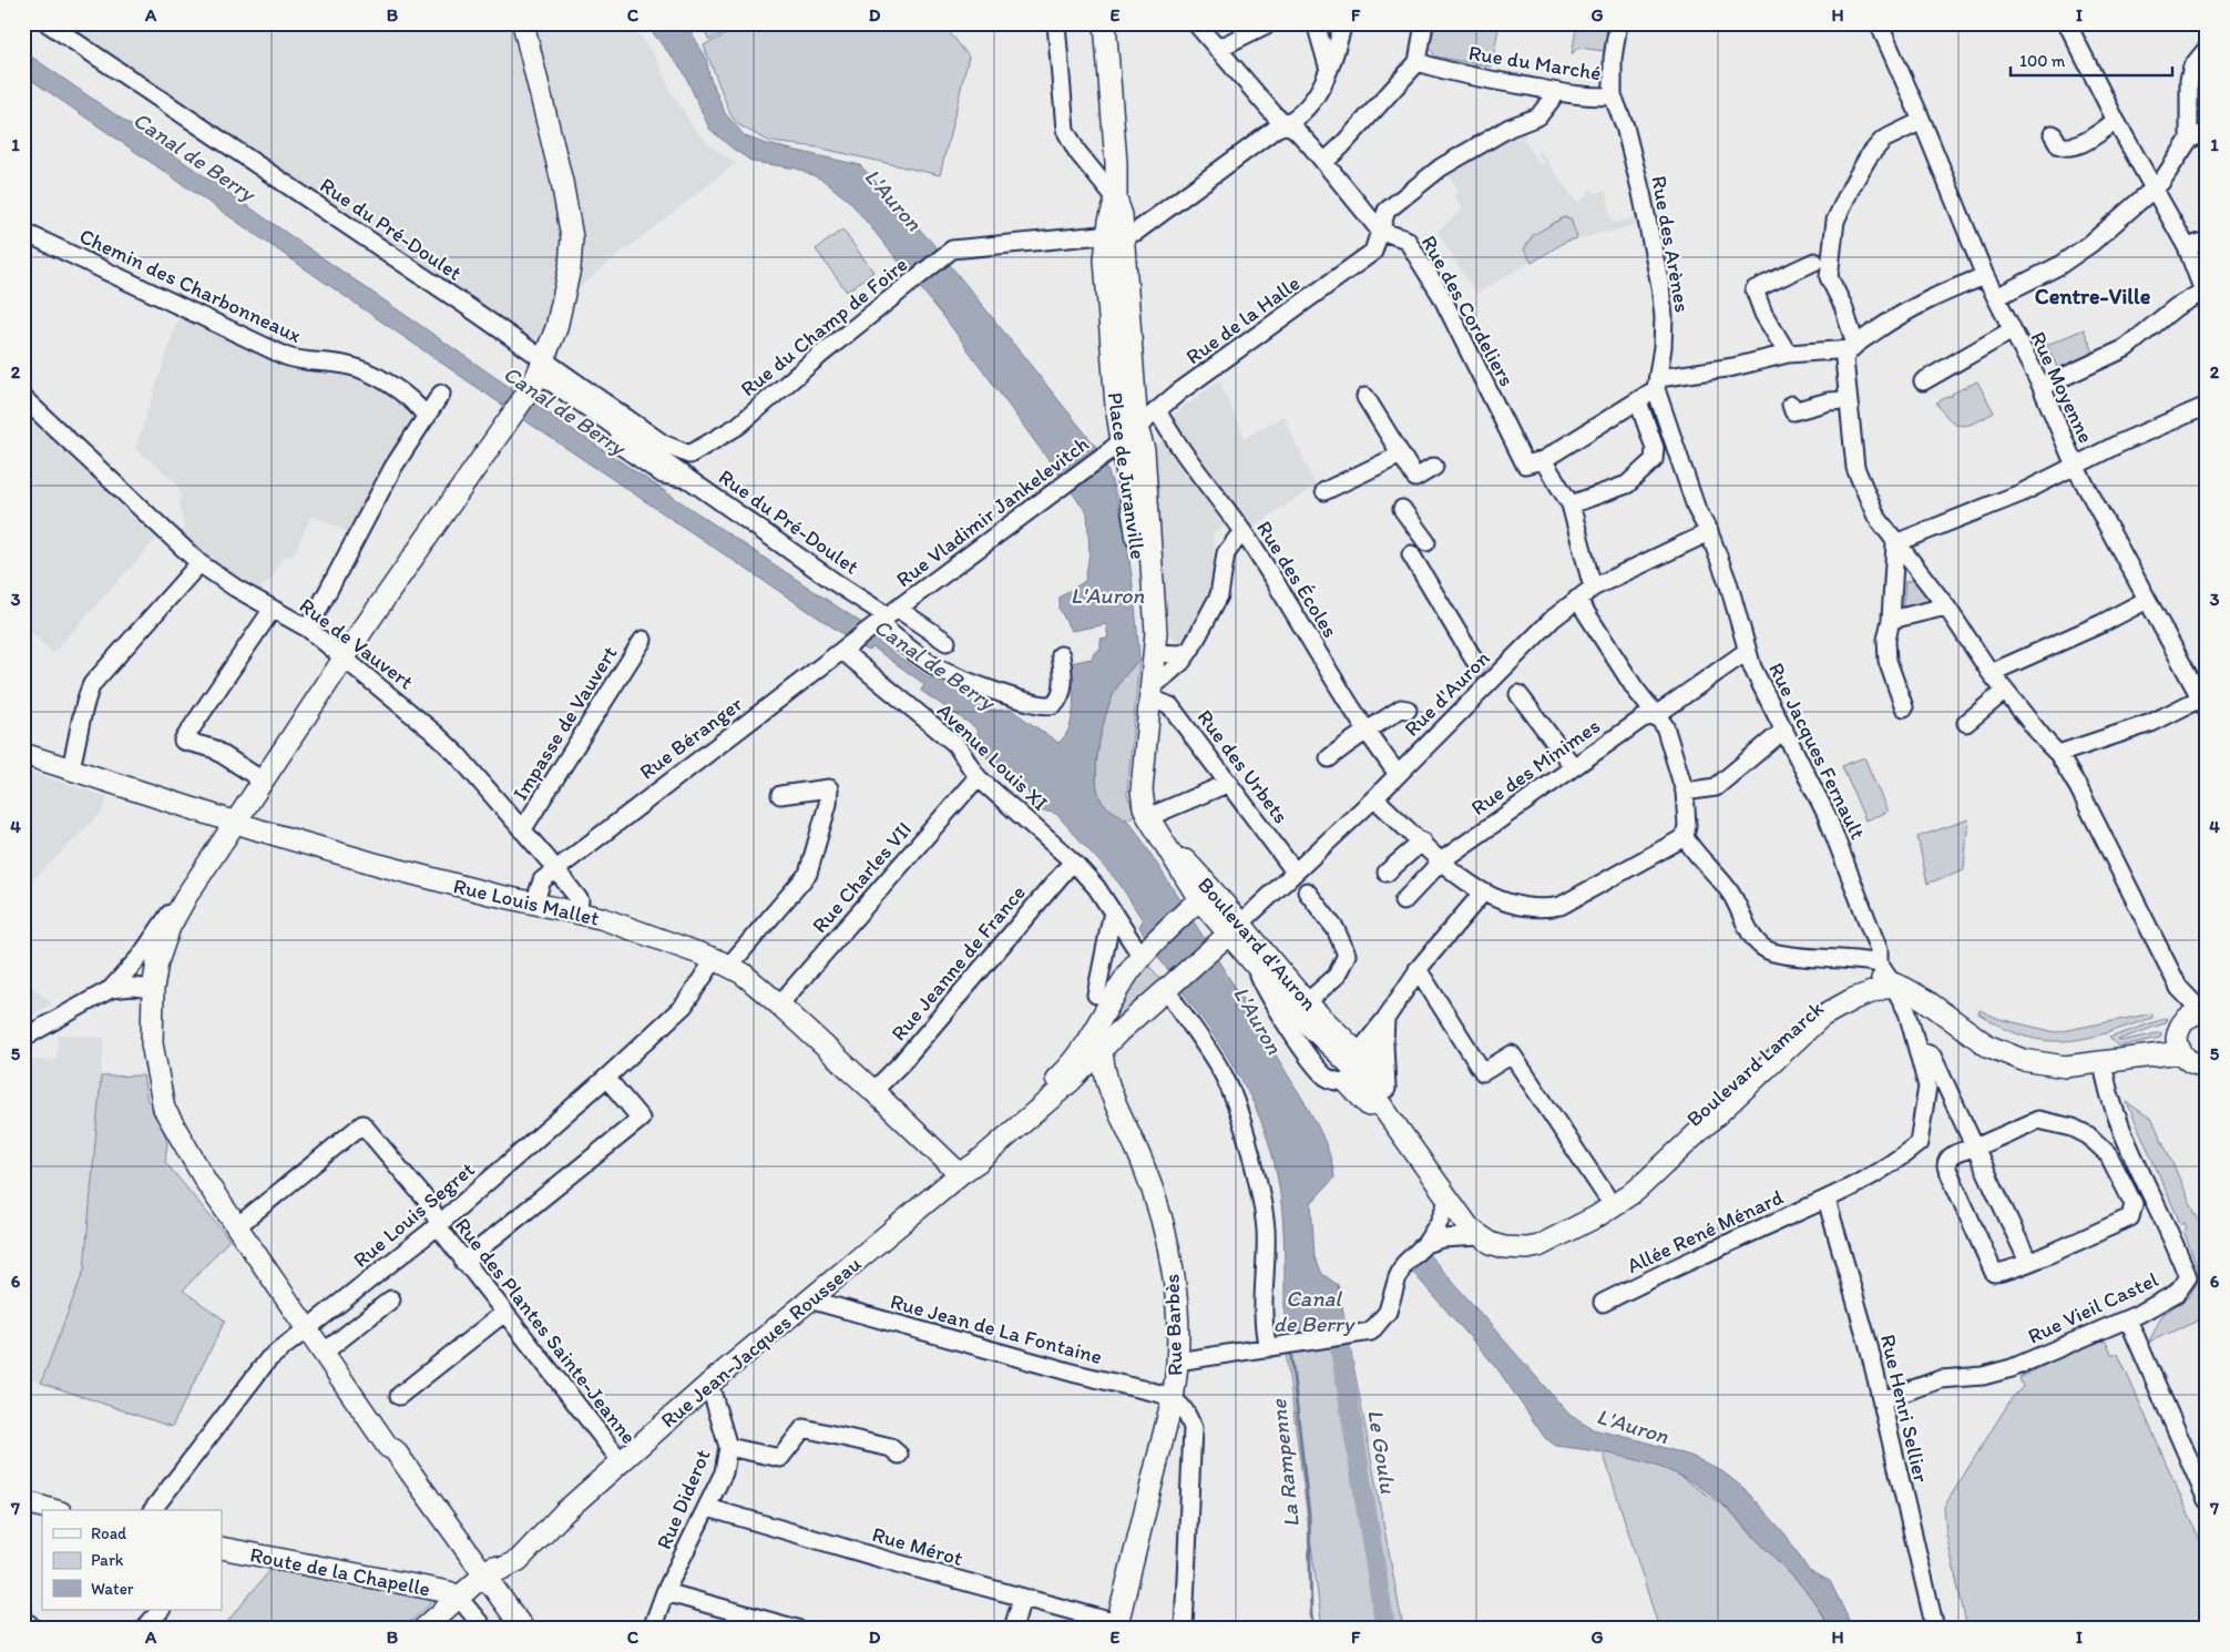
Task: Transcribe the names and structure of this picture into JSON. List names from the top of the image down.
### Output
{
  "streets": {
    "main road": [
      "Place de Juranville",
      "Rue Louis Mallet",
      "Boulevard d'Auron",
      "Boulevard Lamarck",
      "Rue Barbès",
      "Rue Jean-Jacques Rousseau",
      "Route de la Chapelle"
    ],
    "street": [
      "Rue du Marché",
      "Rue du Pré-Doulet",
      "Rue des Arènes",
      "Chemin des Charbonneaux",
      "Rue des Cordeliers",
      "Rue de la Halle",
      "Rue du Champ de Foire",
      "Rue Moyenne",
      "Rue Vladimir Jankelevitch",
      "Rue des Écoles",
      "Rue de Vauvert",
      "Rue d'Auron",
      "Impasse de Vauvert",
      "Rue Béranger",
      "Rue Jacques Fernault",
      "Avenue Louis XI",
      "Rue des Urbets",
      "Rue des Minimes",
      "Rue Charles VII",
      "Rue Jeanne de France",
      "Rue Louis Segret",
      "Allée René Ménard",
      "Rue Vieil Castel",
      "Rue Jean de La Fontaine",
      "Rue des Plantes Sainte-Jeanne",
      "Rue Henri Sellier",
      "Rue Diderot",
      "Rue Mérot"
    ]
  },
  "crossings": [
    ["Rue du Marché", "Rue des Arènes"],
    ["Rue du Marché", "Rue de la Halle"],
    ["Rue du Pré-Doulet", "Rue du Champ de Foire"],
    ["Rue du Pré-Doulet", "Rue Vladimir Jankelevitch"],
    ["Rue du Pré-Doulet", "Rue Béranger"],
    ["Rue des Arènes", "Rue d'Auron"],
    ["Rue des Arènes", "Rue Jacques Fernault"],
    ["Rue des Cordeliers", "Rue de la Halle"],
    ["Rue de la Halle", "Place de Juranville"],
    ["Rue de la Halle", "Rue Vladimir Jankelevitch"],
    ["Rue de la Halle", "Rue des Écoles"],
    ["Rue du Champ de Foire", "Place de Juranville"],
    ["Place de Juranville", "Rue Vladimir Jankelevitch"],
    ["Place de Juranville", "Rue des Écoles"],
    ["Place de Juranville", "Boulevard d'Auron"],
    ["Rue Vladimir Jankelevitch", "Rue des Écoles"],
    ["Rue Vladimir Jankelevitch", "Rue Béranger"],
    ["Rue des Écoles", "Rue d'Auron"],
    ["Rue de Vauvert", "Impasse de Vauvert"],
    ["Rue de Vauvert", "Rue Béranger"],
    ["Rue de Vauvert", "Rue Louis Mallet"],
    ["Rue d'Auron", "Rue Jacques Fernault"],
    ["Rue d'Auron", "Rue des Urbets"],
    ["Rue d'Auron", "Boulevard d'Auron"],
    ["Rue d'Auron", "Rue Jean-Jacques Rousseau"],
    ["Rue Béranger", "Avenue Louis XI"],
    ["Rue Béranger", "Rue Louis Mallet"],
    ["Rue Jacques Fernault", "Rue des Minimes"],
    ["Rue Jacques Fernault", "Boulevard Lamarck"],
    ["Rue Jacques Fernault", "Allée René Ménard"],
    ["Avenue Louis XI", "Rue Charles VII"],
    ["Avenue Louis XI", "Rue Jeanne de France"],
    ["Rue des Urbets", "Boulevard d'Auron"],
    ["Rue Charles VII", "Rue Louis Mallet"],
    ["Rue Louis Mallet", "Rue Jeanne de France"],
    ["Rue Louis Mallet", "Rue Louis Segret"],
    ["Rue Louis Mallet", "Rue Jean-Jacques Rousseau"],
    ["Boulevard d'Auron", "Boulevard Lamarck"],
    ["Boulevard d'Auron", "Rue Jean-Jacques Rousseau"],
    ["Rue Louis Segret", "Rue des Plantes Sainte-Jeanne"],
    ["Allée René Ménard", "Rue Henri Sellier"],
    ["Rue Vieil Castel", "Rue Henri Sellier"],
    ["Rue Barbès", "Rue Jean de La Fontaine"],
    ["Rue Barbès", "Rue Jean-Jacques Rousseau"],
    ["Rue Barbès", "Rue Mérot"],
    ["Rue Jean de La Fontaine", "Rue Jean-Jacques Rousseau"],
    ["Rue des Plantes Sainte-Jeanne", "Rue Jean-Jacques Rousseau"],
    ["Rue Jean-Jacques Rousseau", "Rue Diderot"],
    ["Rue Jean-Jacques Rousseau", "Route de la Chapelle"],
    ["Rue Diderot", "Rue Mérot"]
  ],
  "districts": ["Centre-Ville"],
  "water": [
    "Canal de Berry",
    "L'Auron",
    "Le Goulu",
    "La Rampenne"
  ],
  "legend": ["Road", "Park", "Water"],
  "scale_bar": "100 m",
  "grid": {
    "columns": [
      "A",
      "B",
      "C",
      "D",
      "E",
      "F",
      "G",
      "H",
      "I"
    ],
    "rows": [
      "1",
      "2",
      "3",
      "4",
      "5",
      "6",
      "7"
    ]
  }
}
